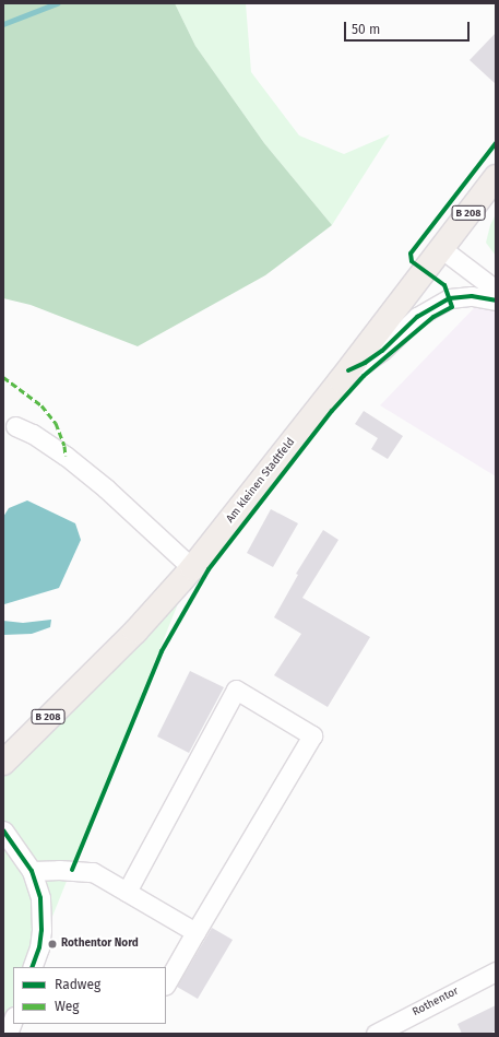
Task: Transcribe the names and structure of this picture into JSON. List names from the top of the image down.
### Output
{
  "streets": {
    "main road": ["B 208", "Am kleinen Stadtfeld"],
    "street": ["Rothentor"]
  },
  "places": ["Rothentor Nord"],
  "legend": ["Radweg", "Weg"],
  "scale_bar": "50 m"
}
